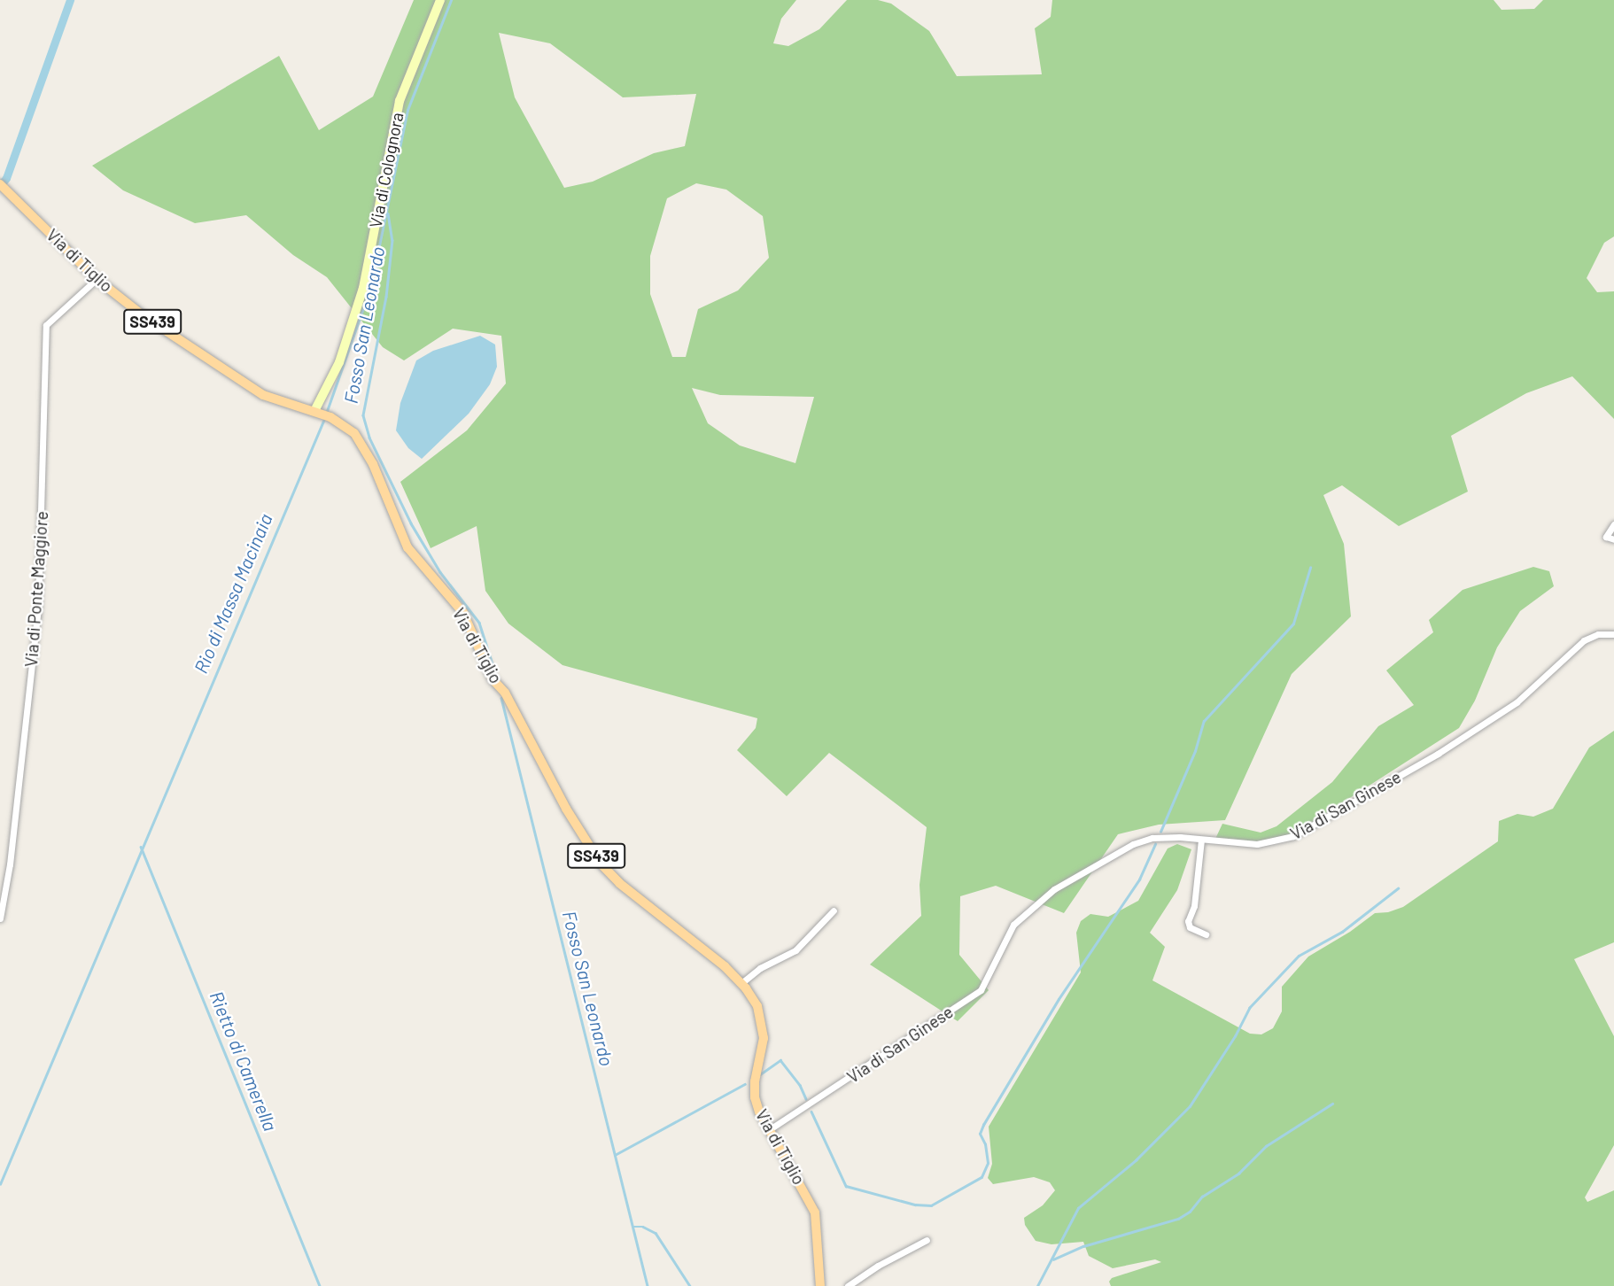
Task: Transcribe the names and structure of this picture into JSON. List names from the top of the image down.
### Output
{
  "streets": {
    "main road": ["Via di Tiglio", "SS439"],
    "street": ["Via di Colognora", "Via di Ponte Maggiore", "Via di San Ginese"]
  },
  "crossings": [
    ["Via di Colognora", "Via di Tiglio"],
    ["Via di Tiglio", "Via di Ponte Maggiore"],
    ["Via di Tiglio", "Via di San Ginese"]
  ],
  "water": ["Fosso San Leonardo", "Rio di Massa Macinaia", "Rietto di Camerella"]
}
